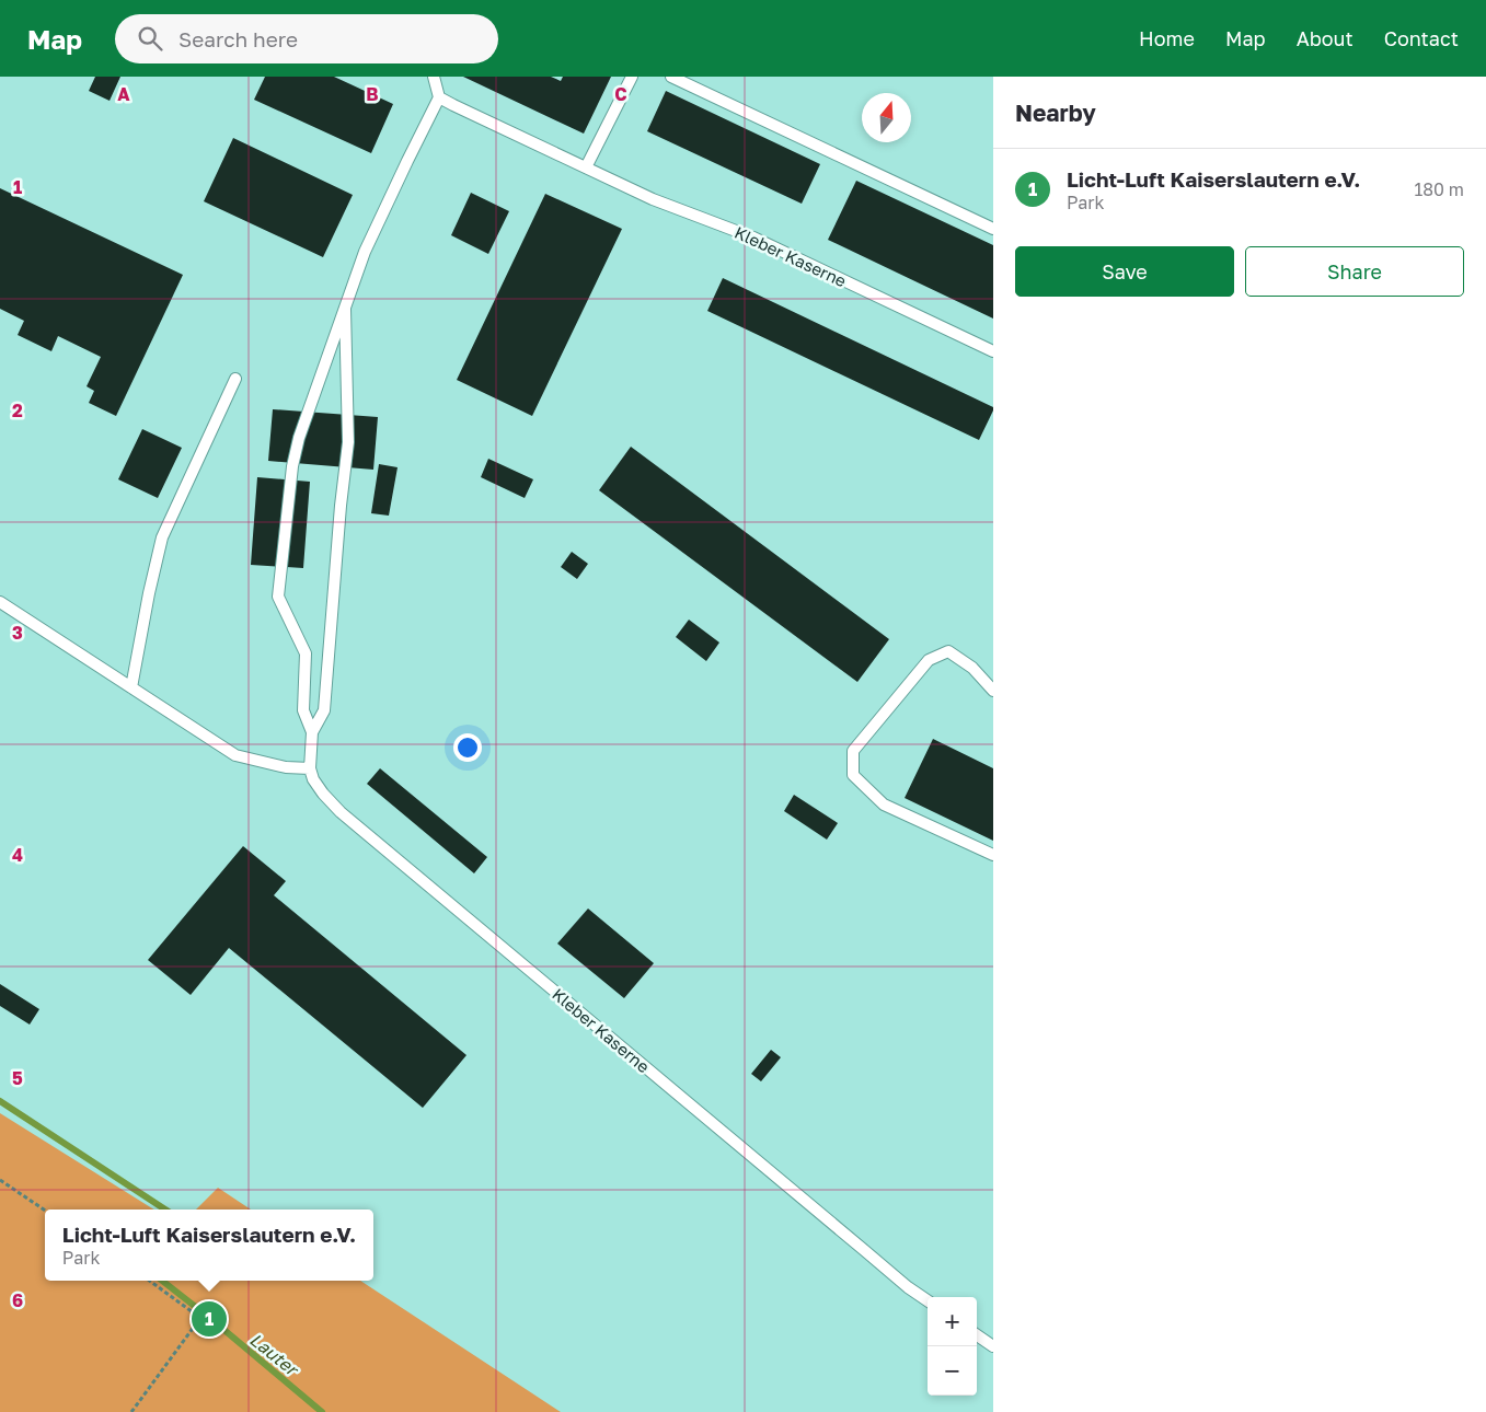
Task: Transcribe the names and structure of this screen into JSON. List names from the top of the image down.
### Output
{
  "streets": {
    "lane": ["Kleber Kaserne"]
  },
  "water": ["Lauter"],
  "north": "top",
  "page": {
    "header": "Map",
    "search": "Search here",
    "nav": [
      "Home",
      "Map",
      "About",
      "Contact"
    ],
    "heading": "Nearby",
    "list": [
      {
        "mark": "1",
        "name": "Licht-Luft Kaiserslautern e.V.",
        "note": "Park",
        "value": "180 m"
      }
    ],
    "buttons": ["Save", "Share"],
    "popup": ["Licht-Luft Kaiserslautern e.V.", "Park"],
    "map_buttons": ["+", "−"],
    "pins": "1"
  },
  "grid": {
    "columns": ["A", "B", "C"],
    "rows": [
      "1",
      "2",
      "3",
      "4",
      "5",
      "6"
    ]
  }
}
